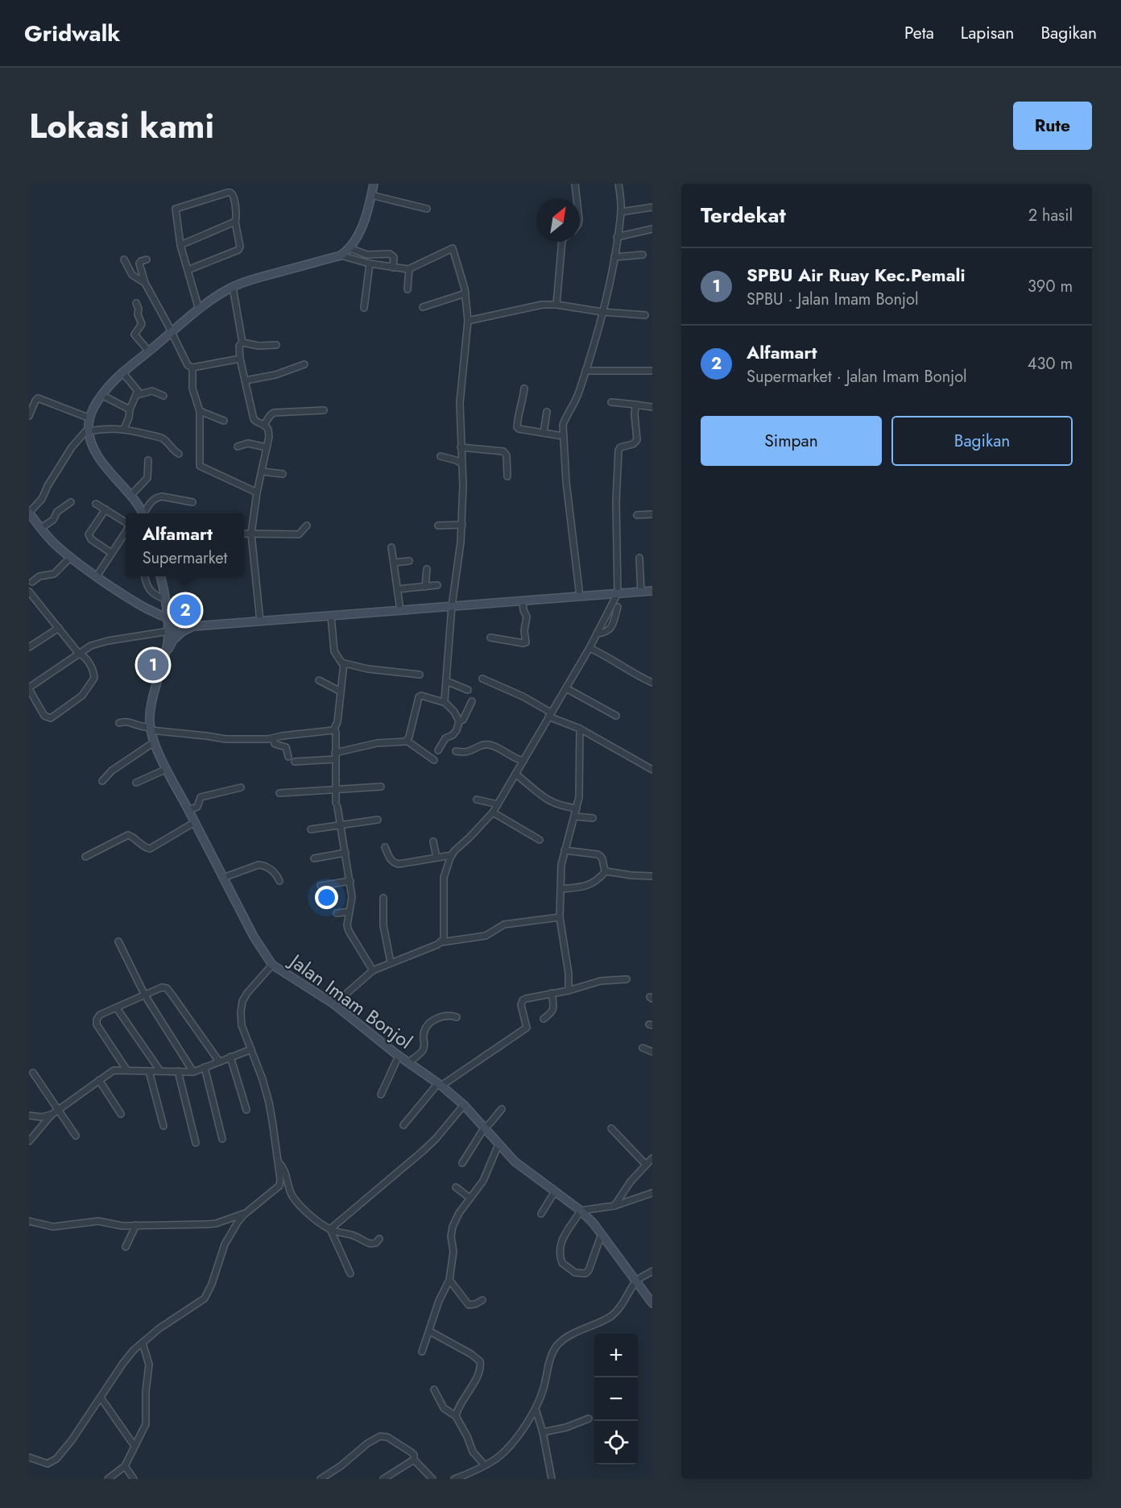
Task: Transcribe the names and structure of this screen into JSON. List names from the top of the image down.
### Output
{
  "streets": {
    "main road": ["Jalan Imam Bonjol"]
  },
  "north": "top right",
  "page": {
    "header": "Gridwalk",
    "nav": ["Peta", "Lapisan", "Bagikan"],
    "title": "Lokasi kami",
    "buttons": [
      "Rute",
      ["Simpan", "Bagikan"]
    ],
    "heading": ["Terdekat", "2 hasil"],
    "list": [
      {
        "mark": "1",
        "name": "SPBU Air Ruay Kec.Pemali",
        "note": "SPBU · Jalan Imam Bonjol",
        "value": "390 m"
      },
      {
        "mark": "2",
        "name": "Alfamart",
        "note": "Supermarket · Jalan Imam Bonjol",
        "value": "430 m"
      }
    ],
    "popup": ["Alfamart", "Supermarket"],
    "pins": ["2", "1"],
    "map_buttons": ["+", "−"]
  }
}
